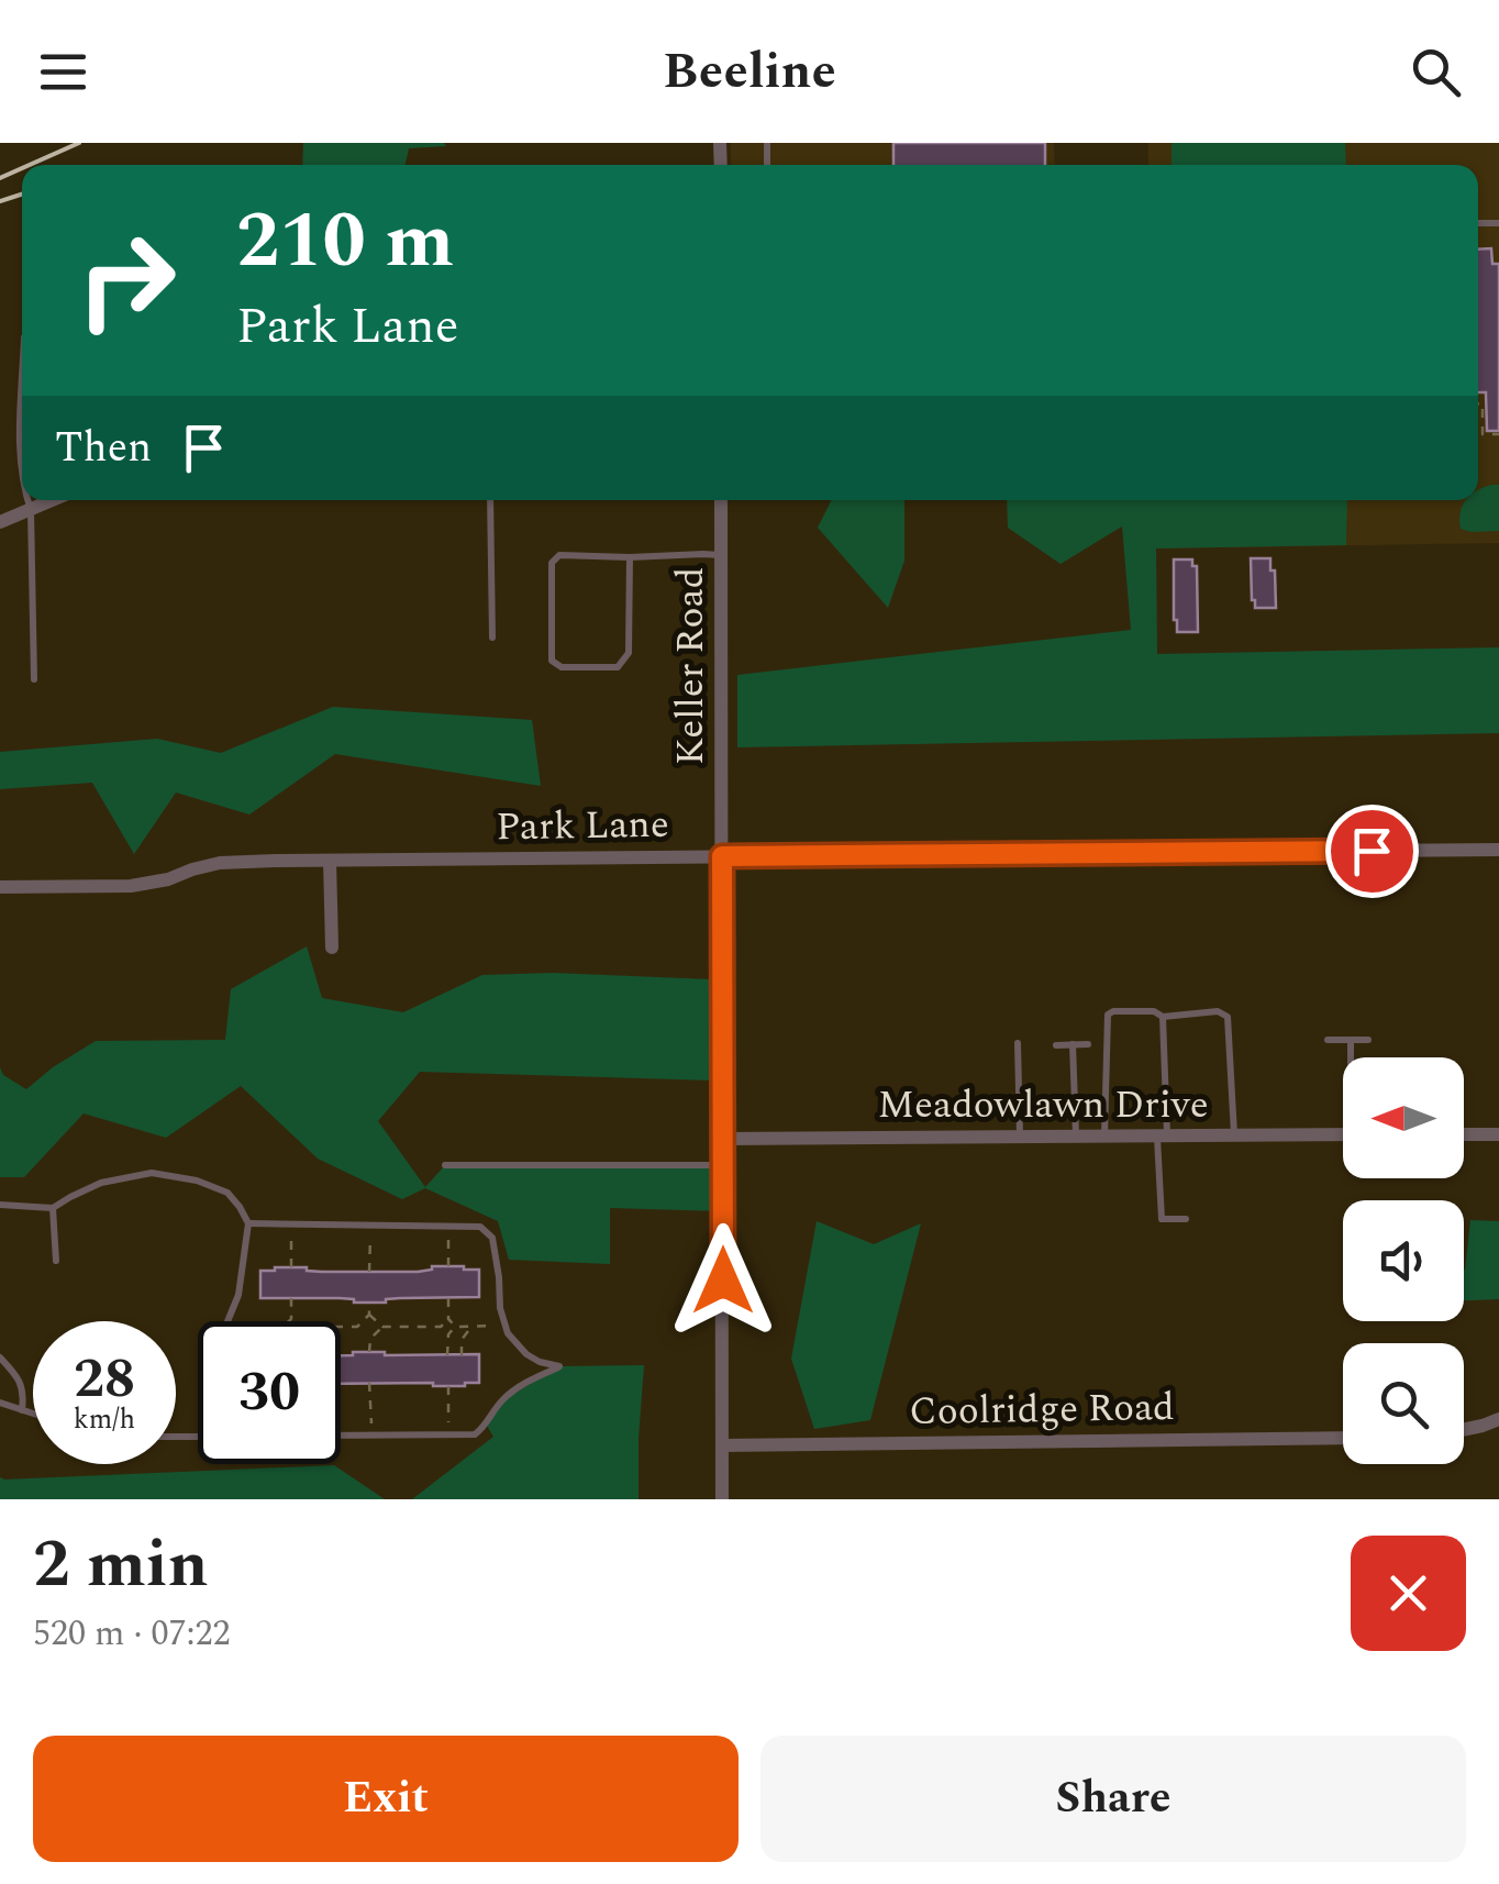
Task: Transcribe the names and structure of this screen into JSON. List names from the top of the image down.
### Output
{
  "streets": {
    "street": [
      "Keller Road",
      "Park Lane",
      "Meadowlawn Drive",
      "Coolridge Road"
    ]
  },
  "crossings": [
    ["Keller Road", "Park Lane"],
    ["Keller Road", "Meadowlawn Drive"],
    ["Keller Road", "Coolridge Road"]
  ],
  "north": "left",
  "page": {
    "header": "Beeline",
    "turn": ["210 m", "Park Lane"],
    "then": "Then",
    "speed": "28 km/h",
    "limit": "30",
    "heading": ["2 min", "520 m · 07:22"],
    "buttons": ["Exit", "Share"]
  }
}
